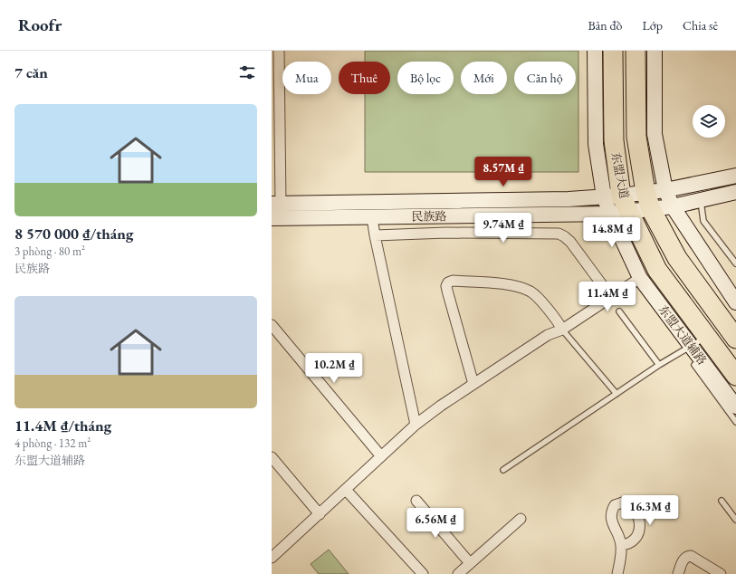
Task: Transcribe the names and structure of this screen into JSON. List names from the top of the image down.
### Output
{
  "streets": {
    "highway": ["东盟大道"],
    "main road": ["民族路", "东盟大道辅路"]
  },
  "crossings": [
    ["东盟大道", "民族路"],
    ["东盟大道", "东盟大道辅路"],
    ["民族路", "东盟大道辅路"]
  ],
  "page": {
    "header": "Roofr",
    "nav": ["Bản đồ", "Lớp", "Chia sẻ"],
    "heading": "7 căn",
    "chip": [
      "Mua",
      "Thuê",
      "Bộ lọc",
      "Mới",
      "Căn hộ"
    ],
    "list": [
      {
        "name": "8 570 000 ₫/tháng",
        "note": "3 phòng · 80 m² · 民族路"
      },
      {
        "name": "11.4M ₫/tháng",
        "note": "4 phòng · 132 m² · 东盟大道辅路"
      }
    ],
    "price": [
      "8.57M ₫",
      "9.74M ₫",
      "14.8M ₫",
      "11.4M ₫",
      "10.2M ₫",
      "16.3M ₫",
      "6.56M ₫"
    ]
  }
}
